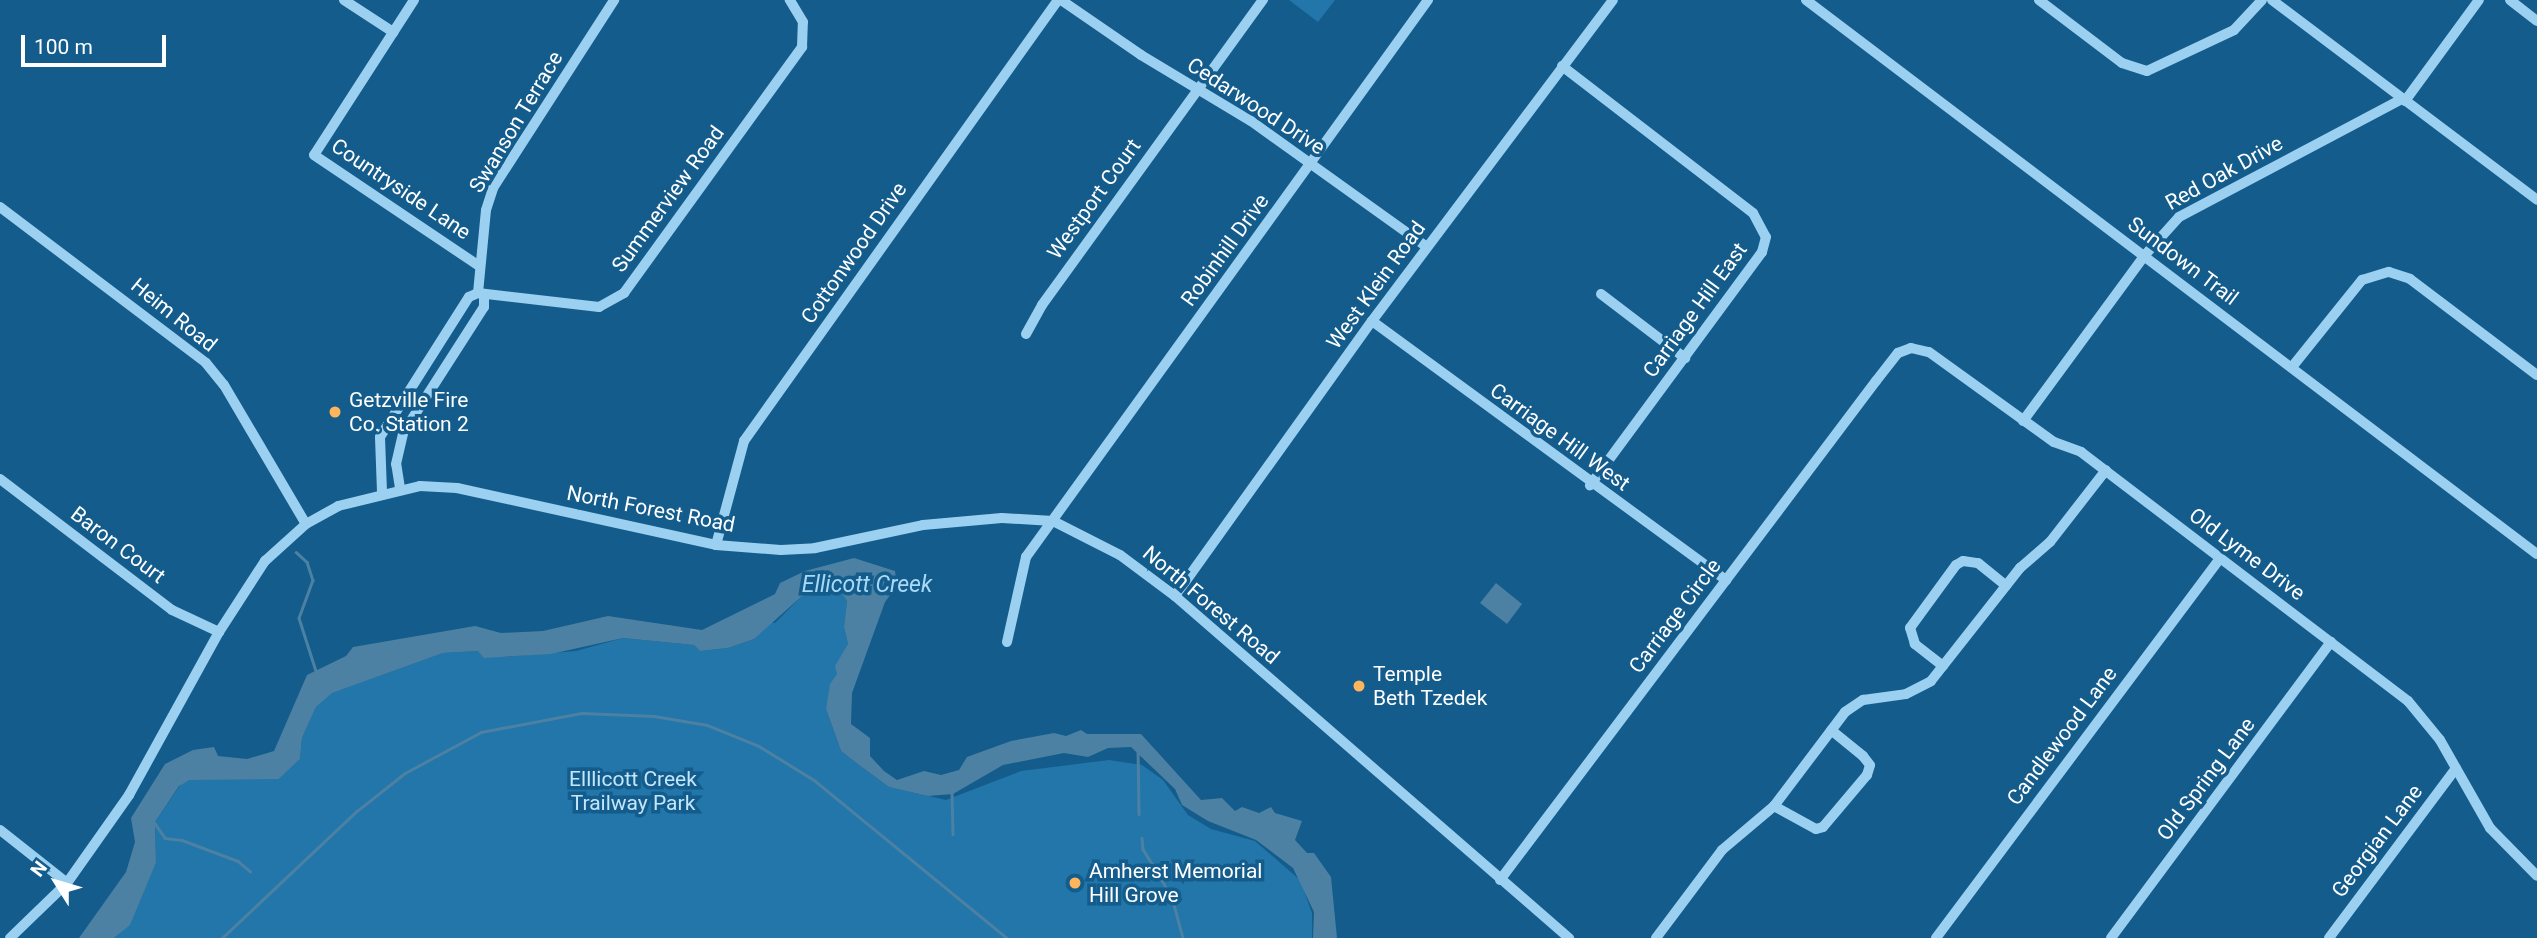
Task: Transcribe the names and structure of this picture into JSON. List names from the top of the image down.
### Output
{
  "streets": {
    "street": [
      "Cedarwood Drive",
      "Swanson Terrace",
      "Red Oak Drive",
      "Countryside Lane",
      "Summerview Road",
      "Westport Court",
      "Robinhill Drive",
      "Cottonwood Drive",
      "Sundown Trail",
      "West Klein Road",
      "Carriage Hill East",
      "Heim Road",
      "Carriage Hill West",
      "North Forest Road",
      "Baron Court",
      "Old Lyme Drive",
      "Carriage Circle",
      "Candlewood Lane",
      "Old Spring Lane",
      "Georgian Lane"
    ]
  },
  "crossings": [
    ["Cedarwood Drive", "Westport Court"],
    ["Cedarwood Drive", "Robinhill Drive"],
    ["Cedarwood Drive", "Cottonwood Drive"],
    ["Cedarwood Drive", "West Klein Road"],
    ["Swanson Terrace", "Countryside Lane"],
    ["Swanson Terrace", "Summerview Road"],
    ["Swanson Terrace", "North Forest Road"],
    ["Red Oak Drive", "Sundown Trail"],
    ["Red Oak Drive", "Old Lyme Drive"],
    ["Robinhill Drive", "North Forest Road"],
    ["Cottonwood Drive", "North Forest Road"],
    ["West Klein Road", "Carriage Hill East"],
    ["West Klein Road", "Carriage Hill West"],
    ["West Klein Road", "North Forest Road"],
    ["Carriage Hill East", "Carriage Hill West"],
    ["Heim Road", "North Forest Road"],
    ["Carriage Hill West", "Carriage Circle"],
    ["North Forest Road", "Baron Court"],
    ["North Forest Road", "Carriage Circle"],
    ["Old Lyme Drive", "Carriage Circle"],
    ["Old Lyme Drive", "Candlewood Lane"],
    ["Old Lyme Drive", "Old Spring Lane"],
    ["Old Lyme Drive", "Georgian Lane"]
  ],
  "water": ["Ellicott Creek"],
  "parks": ["Elllicott Creek Trailway Park"],
  "places": ["Getzville Fire Co. Station 2", "Temple Beth Tzedek", "Amherst Memorial Hill Grove"],
  "scale_bar": "100 m",
  "north": "top left"
}
